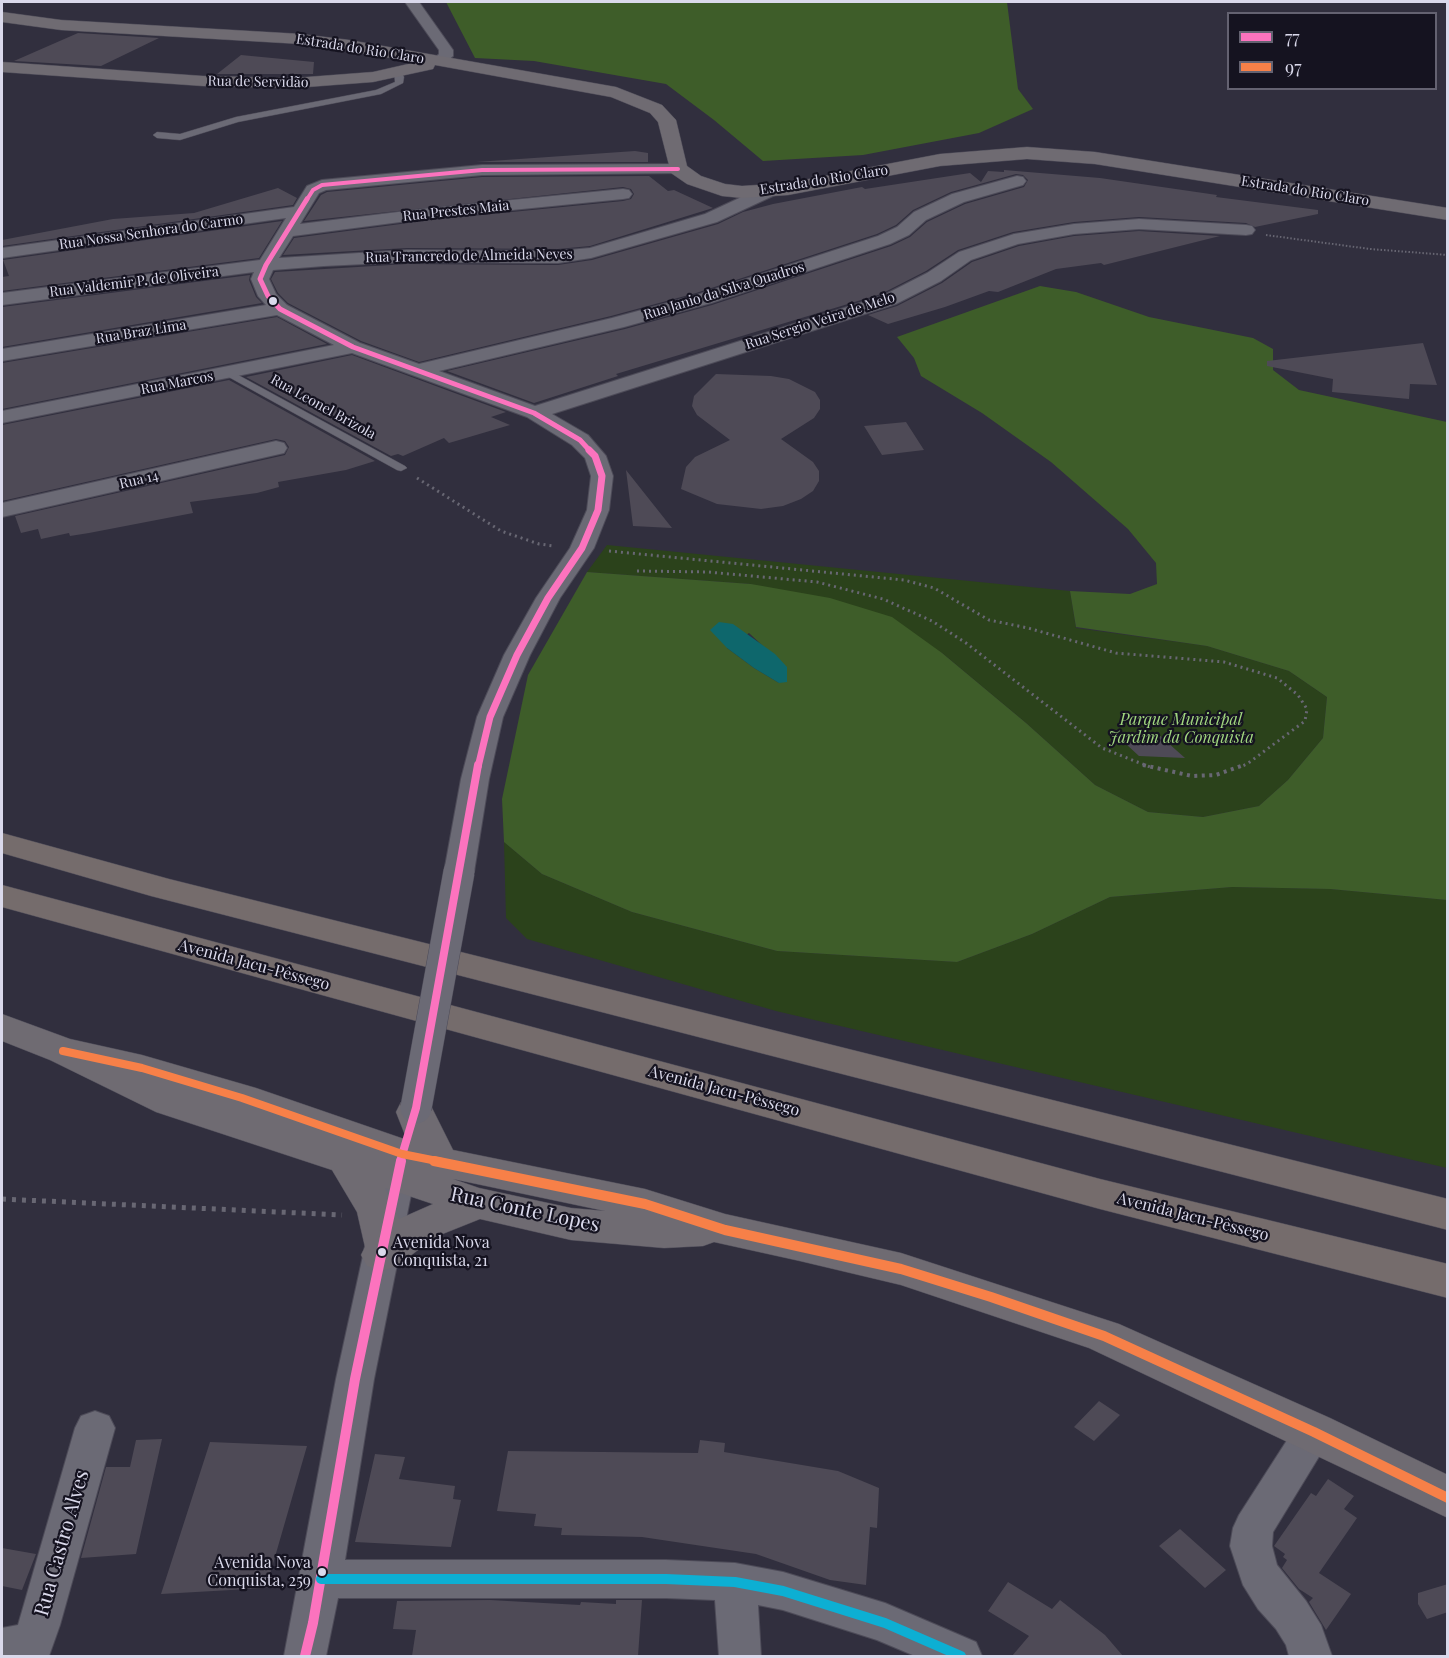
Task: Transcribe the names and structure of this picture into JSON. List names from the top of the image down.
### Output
{
  "streets": {
    "highway": ["Avenida Jacu-Pêssego"],
    "main road": ["Estrada do Rio Claro", "Rua de Servidão", "Rua Conte Lopes"],
    "street": [
      "Rua Prestes Maia",
      "Rua Nossa Senhora do Carmo",
      "Rua Trancredo de Almeida Neves",
      "Rua Valdemir P. de Oliveira",
      "Rua Janio da Silva Quadros",
      "Rua Sergio Veira de Melo",
      "Rua Braz Lima",
      "Rua Marcos",
      "Rua 14",
      "Rua Castro Alves"
    ],
    "lane": ["Rua Leonel Brizola"]
  },
  "crossings": [
    ["Estrada do Rio Claro", "Rua de Servidão"],
    ["Estrada do Rio Claro", "Rua Trancredo de Almeida Neves"],
    ["Rua Trancredo de Almeida Neves", "Rua Valdemir P. de Oliveira"],
    ["Rua Marcos", "Rua Leonel Brizola"]
  ],
  "parks": ["Parque Municipal Jardim da Conquista"],
  "places": ["Avenida Nova Conquista, 21", "Avenida Nova Conquista, 259"],
  "lines": ["transit line 77", "transit line 97"],
  "legend": ["77", "97"]
}
